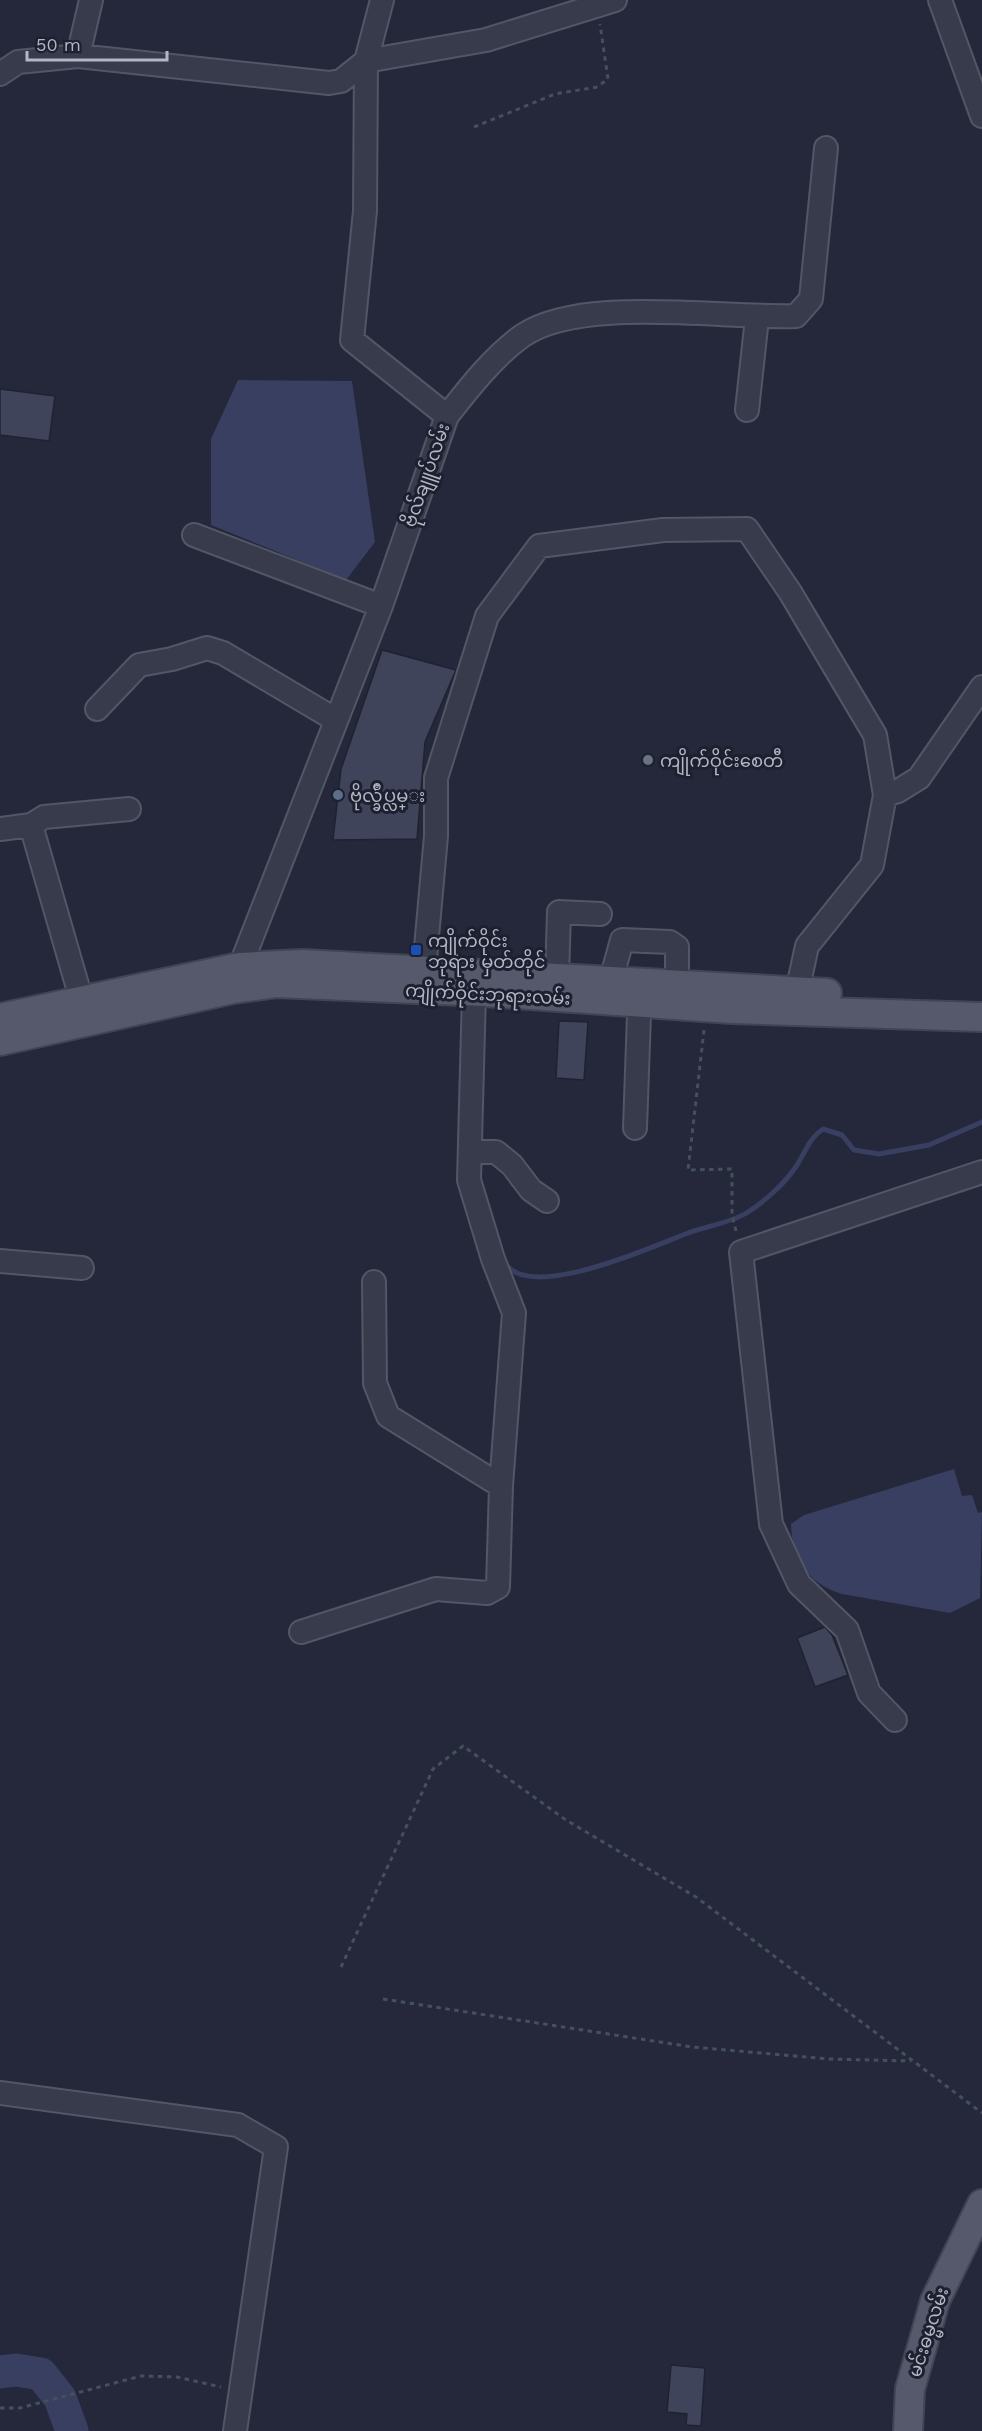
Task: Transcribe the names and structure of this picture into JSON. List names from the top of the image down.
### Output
{
  "streets": {
    "main road": ["ကျိုက်ဝိုင်းဘုရားလမ်း", "မင်းဓမ္မလမ်း"],
    "street": ["ဗိုလ်ချူပ်လမ်း"]
  },
  "crossings": [
    ["ဗိုလ်ချူပ်လမ်း", "ကျိုက်ဝိုင်းဘုရားလမ်း"]
  ],
  "places": {
    "other": ["ကျိုက်ဝိုင်းစေတီ", "ဗိုလ္ခ်ဳပ္လမ္း"],
    "transit": ["ကျိုက်ဝိုင်း ဘုရား မှတ်တိုင်"]
  },
  "scale_bar": "50 m"
}
